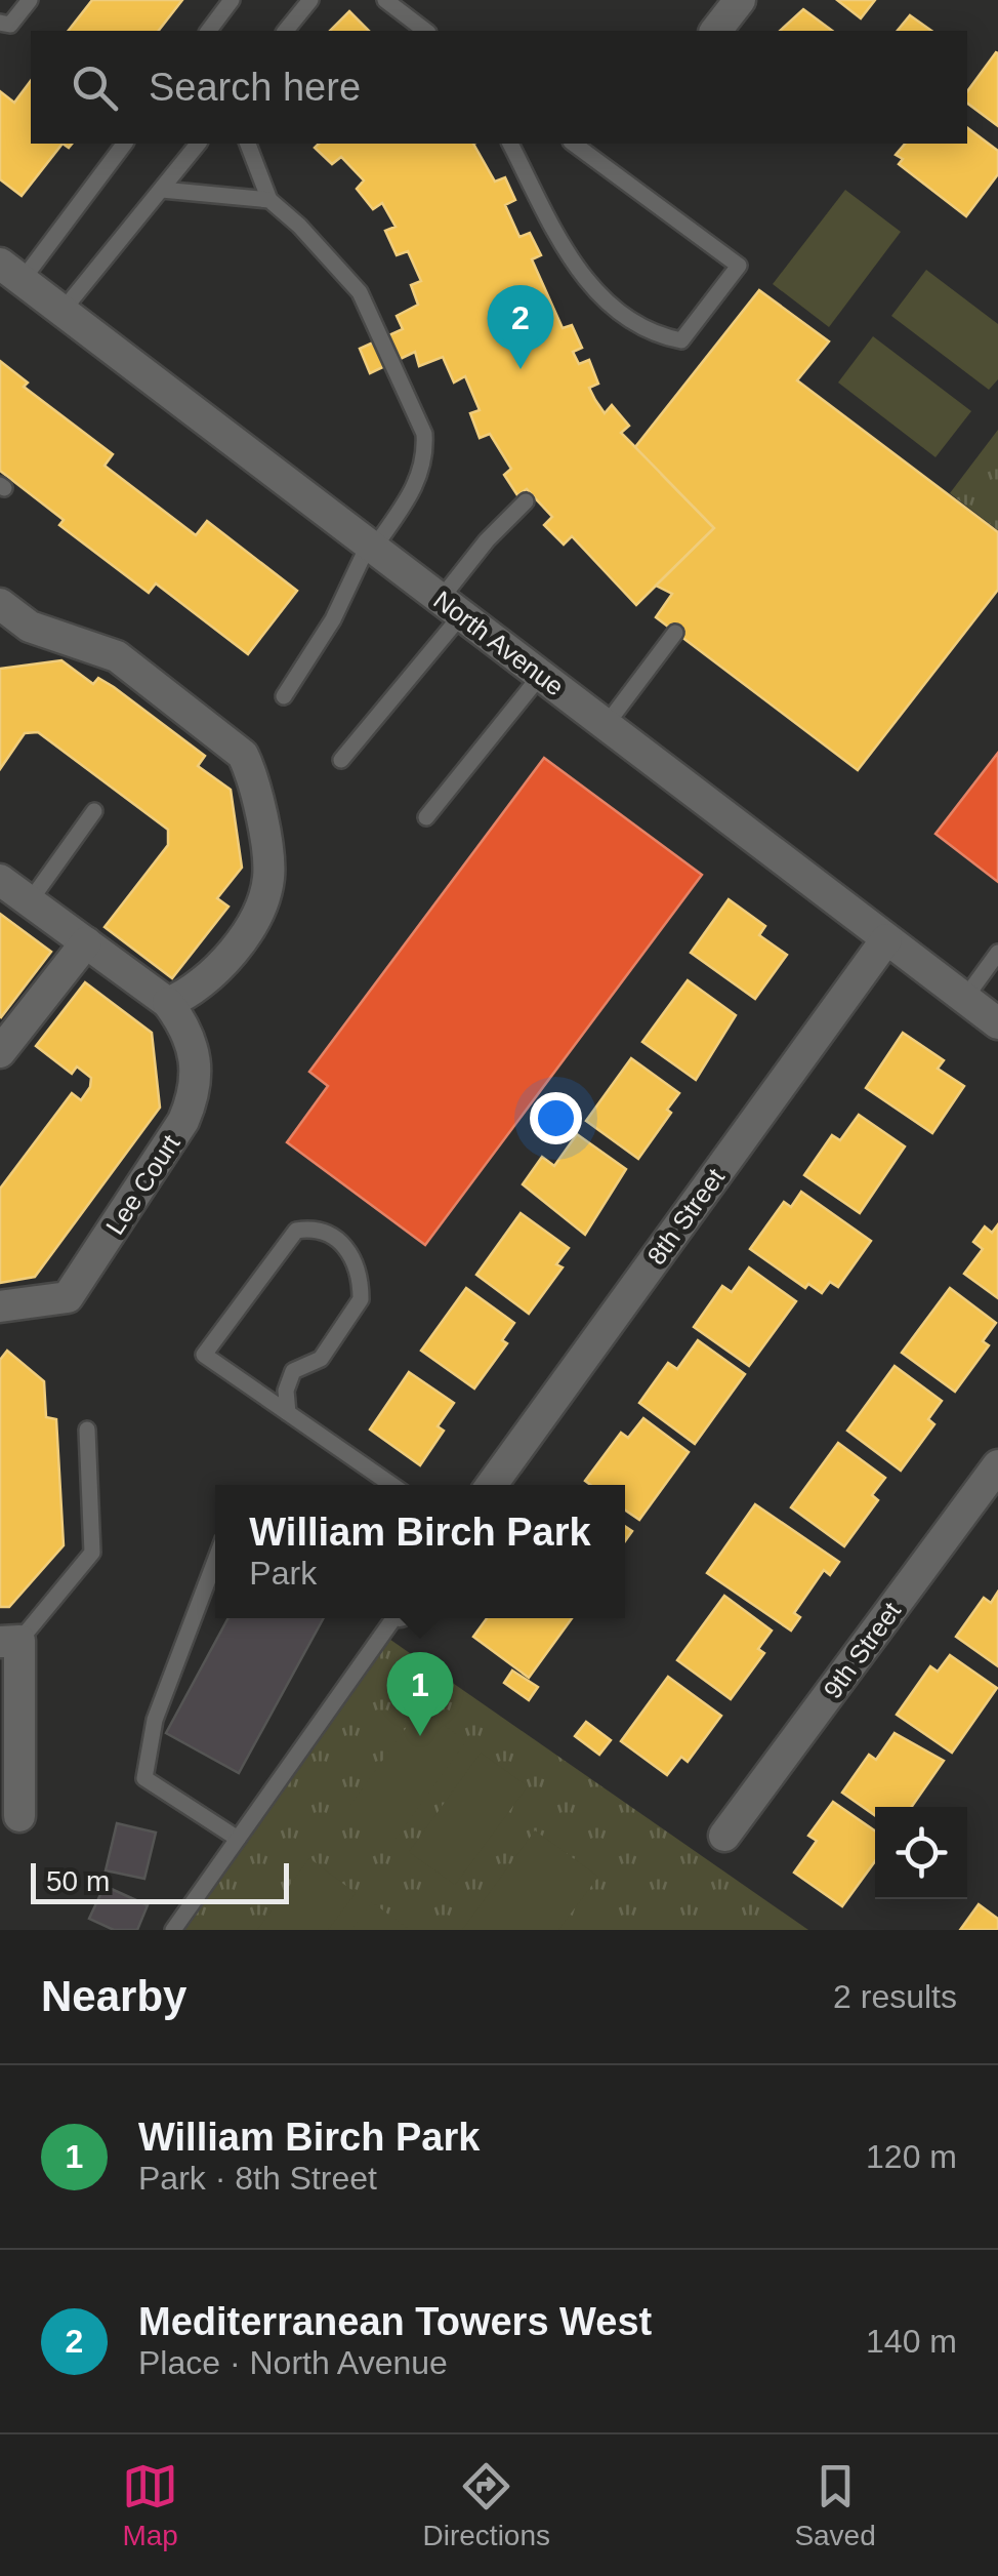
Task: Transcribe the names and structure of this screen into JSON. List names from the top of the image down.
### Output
{
  "streets": {
    "street": [
      "North Avenue",
      "Lee Court",
      "8th Street",
      "9th Street"
    ]
  },
  "crossings": [
    ["North Avenue", "8th Street"]
  ],
  "scale_bar": "50 m",
  "page": {
    "search": "Search here",
    "pins": ["2", "1"],
    "popup": ["William Birch Park", "Park"],
    "scale": "50 m",
    "heading": ["Nearby", "2 results"],
    "list": [
      {
        "mark": "1",
        "name": "William Birch Park",
        "note": "Park · 8th Street",
        "value": "120 m"
      },
      {
        "mark": "2",
        "name": "Mediterranean Towers West",
        "note": "Place · North Avenue",
        "value": "140 m"
      }
    ],
    "nav": ["Map", "Directions", "Saved"]
  }
}
